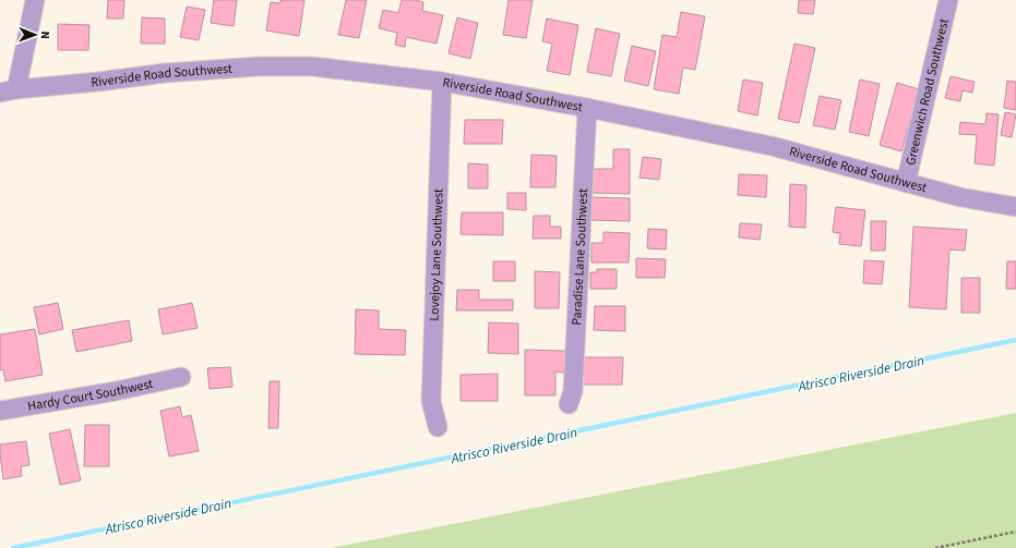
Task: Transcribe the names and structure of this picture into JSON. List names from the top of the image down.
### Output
{
  "streets": {
    "street": [
      "Riverside Road Southwest",
      "Greenwich Road Southwest",
      "Lovejoy Lane Southwest",
      "Paradise Lane Southwest",
      "Hardy Court Southwest"
    ]
  },
  "crossings": [
    ["Riverside Road Southwest", "Greenwich Road Southwest"],
    ["Riverside Road Southwest", "Lovejoy Lane Southwest"],
    ["Riverside Road Southwest", "Paradise Lane Southwest"]
  ],
  "water": ["Atrisco Riverside Drain"],
  "north": "right"
}
